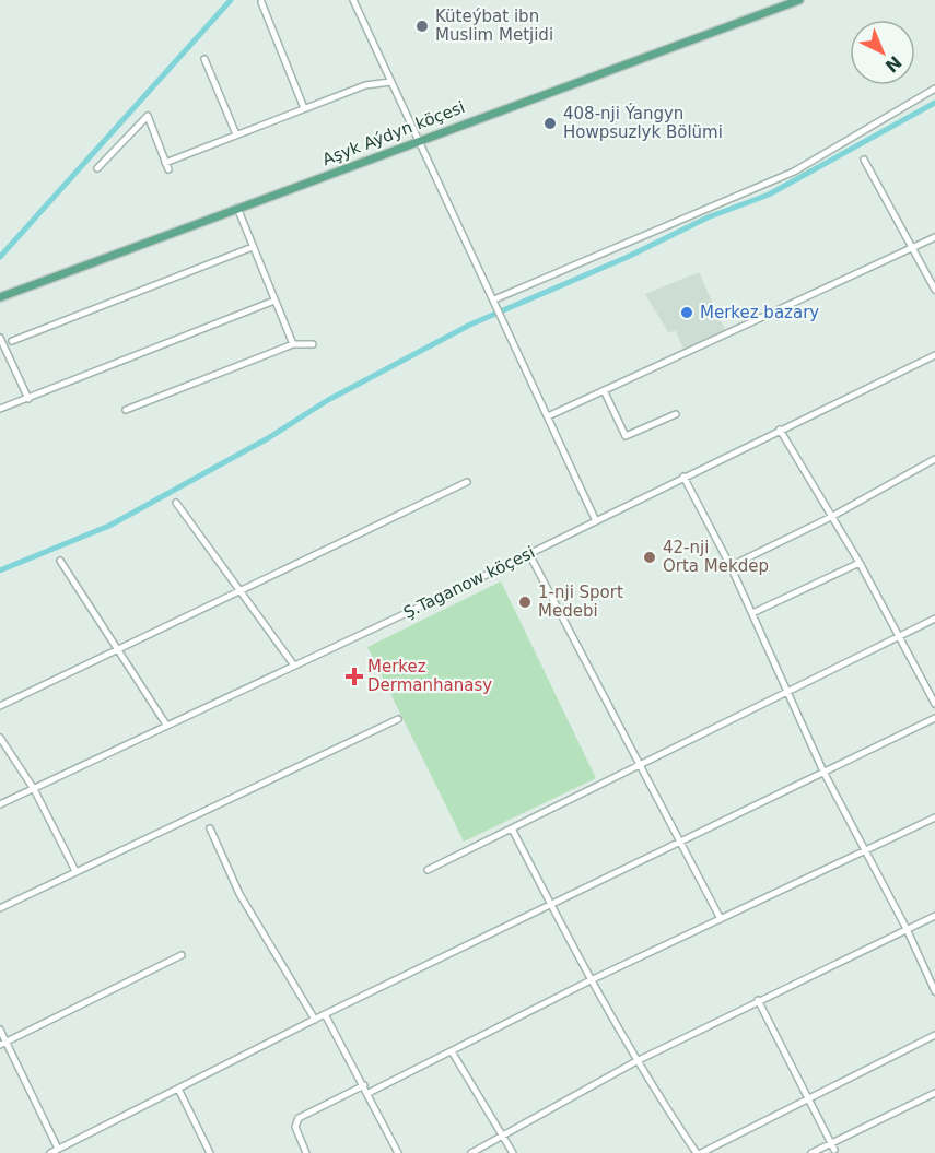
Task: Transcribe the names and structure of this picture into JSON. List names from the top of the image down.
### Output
{
  "streets": {
    "main road": ["Aşyk Aýdyn köçesi"],
    "street": ["Ş.Taganow köçesi"]
  },
  "places": {
    "other": [
      "Küteýbat ibn Muslim Metjidi",
      "408-nji Ýangyn Howpsuzlyk Bölümi",
      "Merkez bazary",
      "42-nji Orta Mekdep",
      "1-nji Sport Medebi"
    ],
    "health": ["Merkez Dermanhanasy"]
  },
  "north": "bottom right"
}
